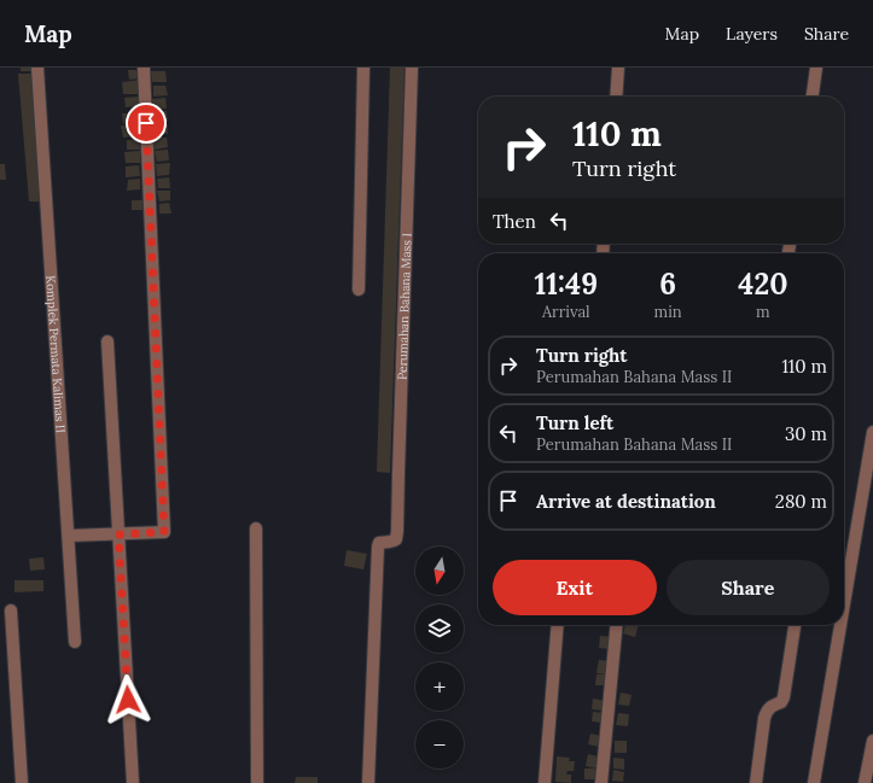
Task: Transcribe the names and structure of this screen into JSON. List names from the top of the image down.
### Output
{
  "streets": {
    "street": ["Perumahan Bahana Mass I", "Komplek Permata Kalimas II"]
  },
  "north": "bottom",
  "page": {
    "header": "Map",
    "nav": ["Map", "Layers", "Share"],
    "turn": ["110 m", "Turn right"],
    "then": "Then",
    "eta": [
      "11:49",
      "Arrival",
      "6",
      "min",
      "420",
      "m"
    ],
    "list": [
      {
        "name": "Turn right",
        "note": "Perumahan Bahana Mass II",
        "value": "110 m"
      },
      {
        "name": "Turn left",
        "note": "Perumahan Bahana Mass II",
        "value": "30 m"
      },
      {
        "name": "Arrive at destination",
        "value": "280 m"
      }
    ],
    "map_buttons": ["+", "−"],
    "buttons": ["Exit", "Share"]
  }
}
